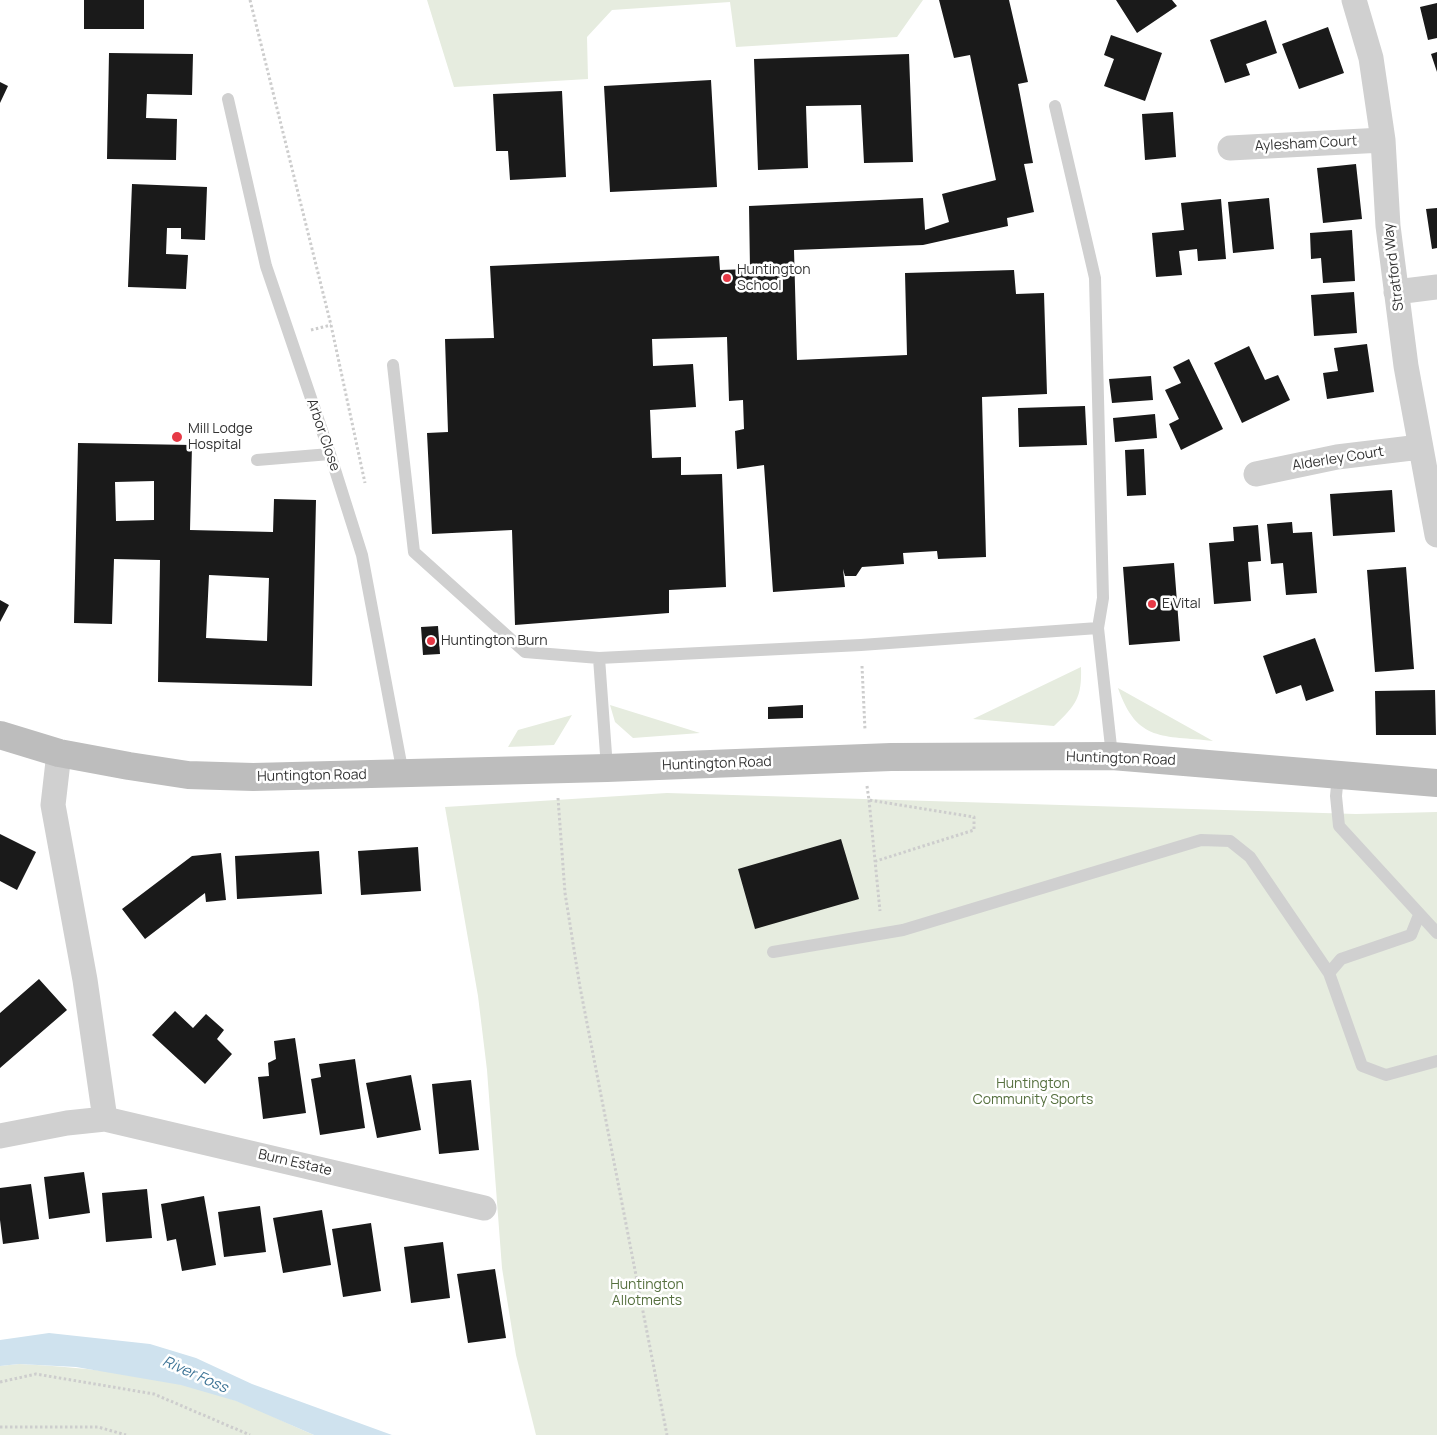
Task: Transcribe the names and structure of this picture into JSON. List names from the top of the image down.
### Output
{
  "streets": {
    "street": [
      "Aylesham Court",
      "Stratford Way",
      "Alderley Court",
      "Huntington Road",
      "Burn Estate"
    ],
    "lane": ["Arbor Close"]
  },
  "crossings": [
    ["Aylesham Court", "Stratford Way"],
    ["Stratford Way", "Alderley Court"],
    ["Arbor Close", "Huntington Road"]
  ],
  "water": ["River Foss"],
  "parks": ["Huntington Community Sports", "Huntington Allotments"],
  "places": [
    "Huntington School",
    "Mill Lodge Hospital",
    "E Vital",
    "Huntington Burn"
  ]
}
